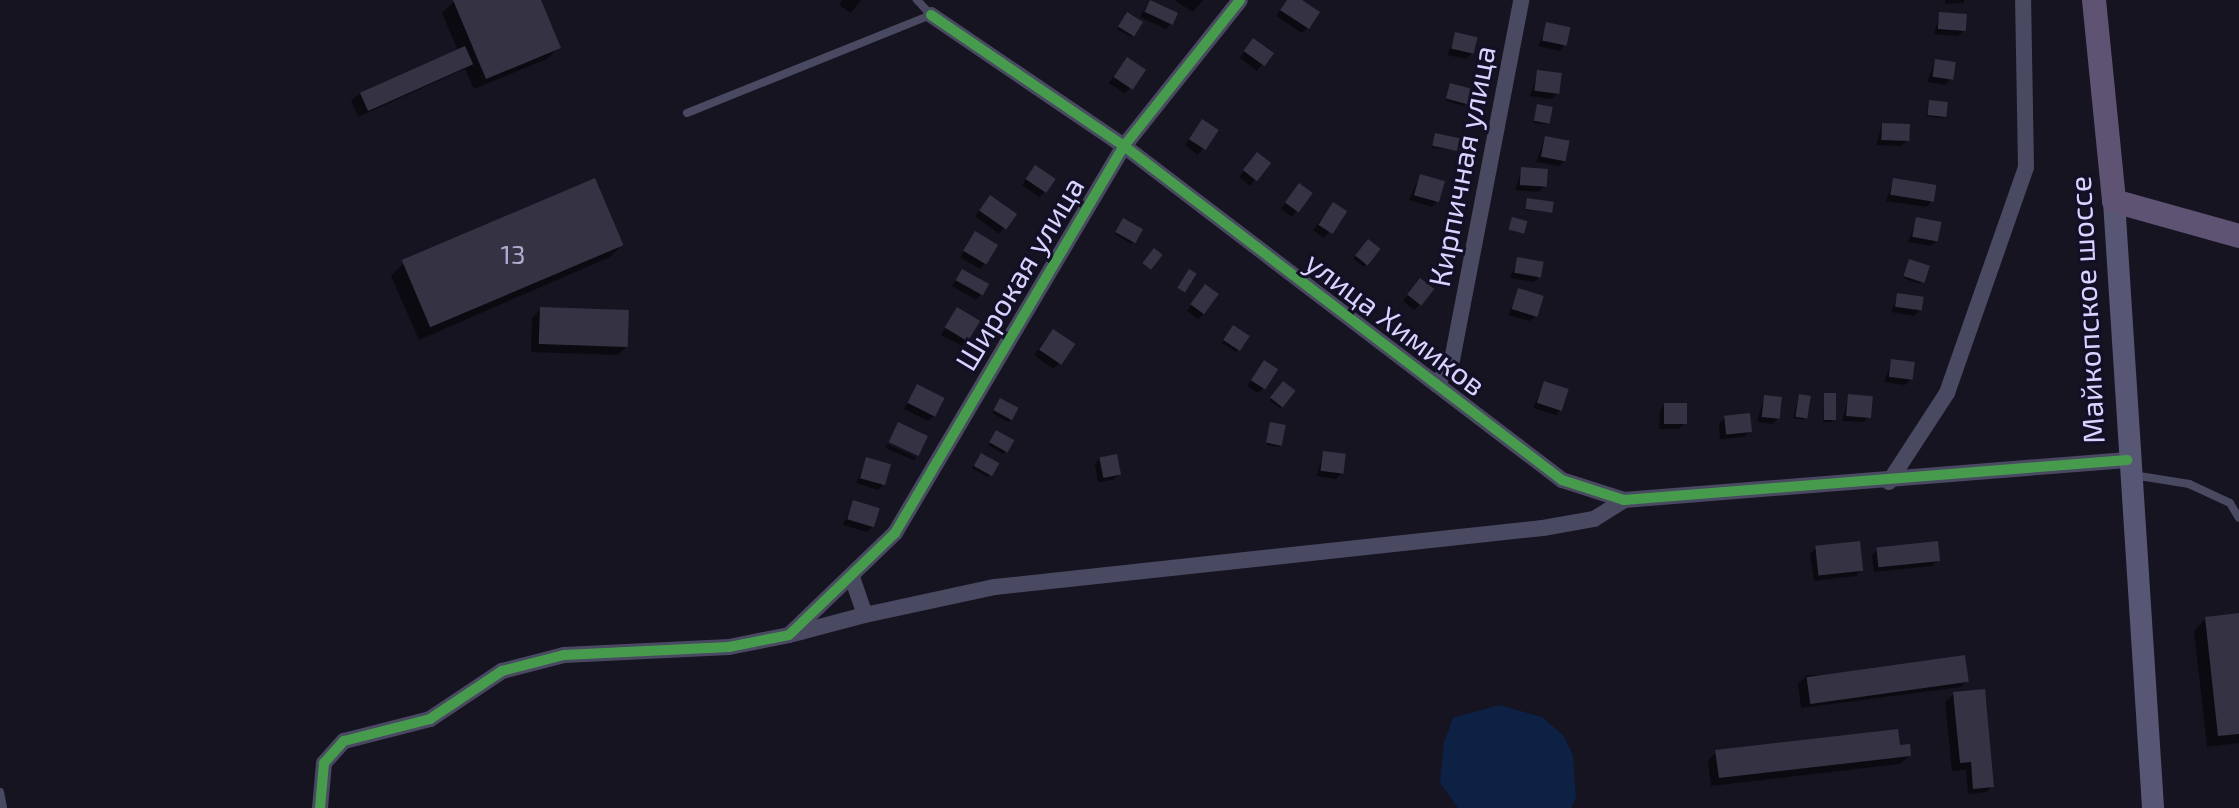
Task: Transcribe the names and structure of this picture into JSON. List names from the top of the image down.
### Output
{
  "streets": {
    "main road": ["Майкопское шоссе"],
    "street": ["Кирпичная улица", "Широкая улица", "улица Химиков"]
  },
  "crossings": [
    ["Кирпичная улица", "улица Химиков"],
    ["Широкая улица", "улица Химиков"],
    ["Майкопское шоссе", "улица Химиков"]
  ],
  "house_numbers": ["13"]
}
